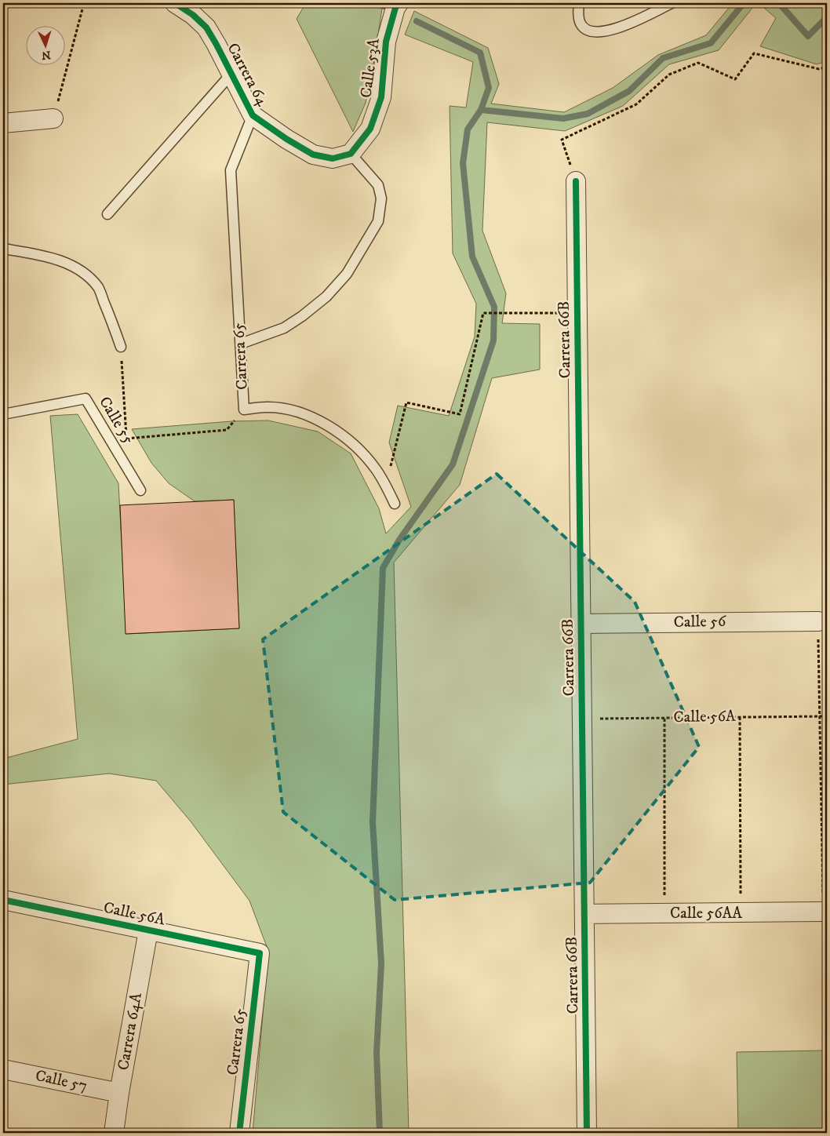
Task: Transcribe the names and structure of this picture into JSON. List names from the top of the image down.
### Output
{
  "streets": {
    "street": [
      "Calle 53A",
      "Carrera 64",
      "Carrera 66B",
      "Carrera 65",
      "Calle 56",
      "Calle 56A",
      "Calle 56AA",
      "Carrera 64A",
      "Calle 57"
    ],
    "lane": ["Calle 55"]
  },
  "crossings": [
    ["Calle 53A", "Carrera 64"],
    ["Carrera 64", "Carrera 65"],
    ["Carrera 66B", "Calle 56"],
    ["Carrera 66B", "Calle 56A"],
    ["Carrera 66B", "Calle 56AA"],
    ["Carrera 65", "Calle 56A"],
    ["Calle 56A", "Carrera 64A"],
    ["Carrera 64A", "Calle 57"]
  ],
  "north": "bottom"
}
